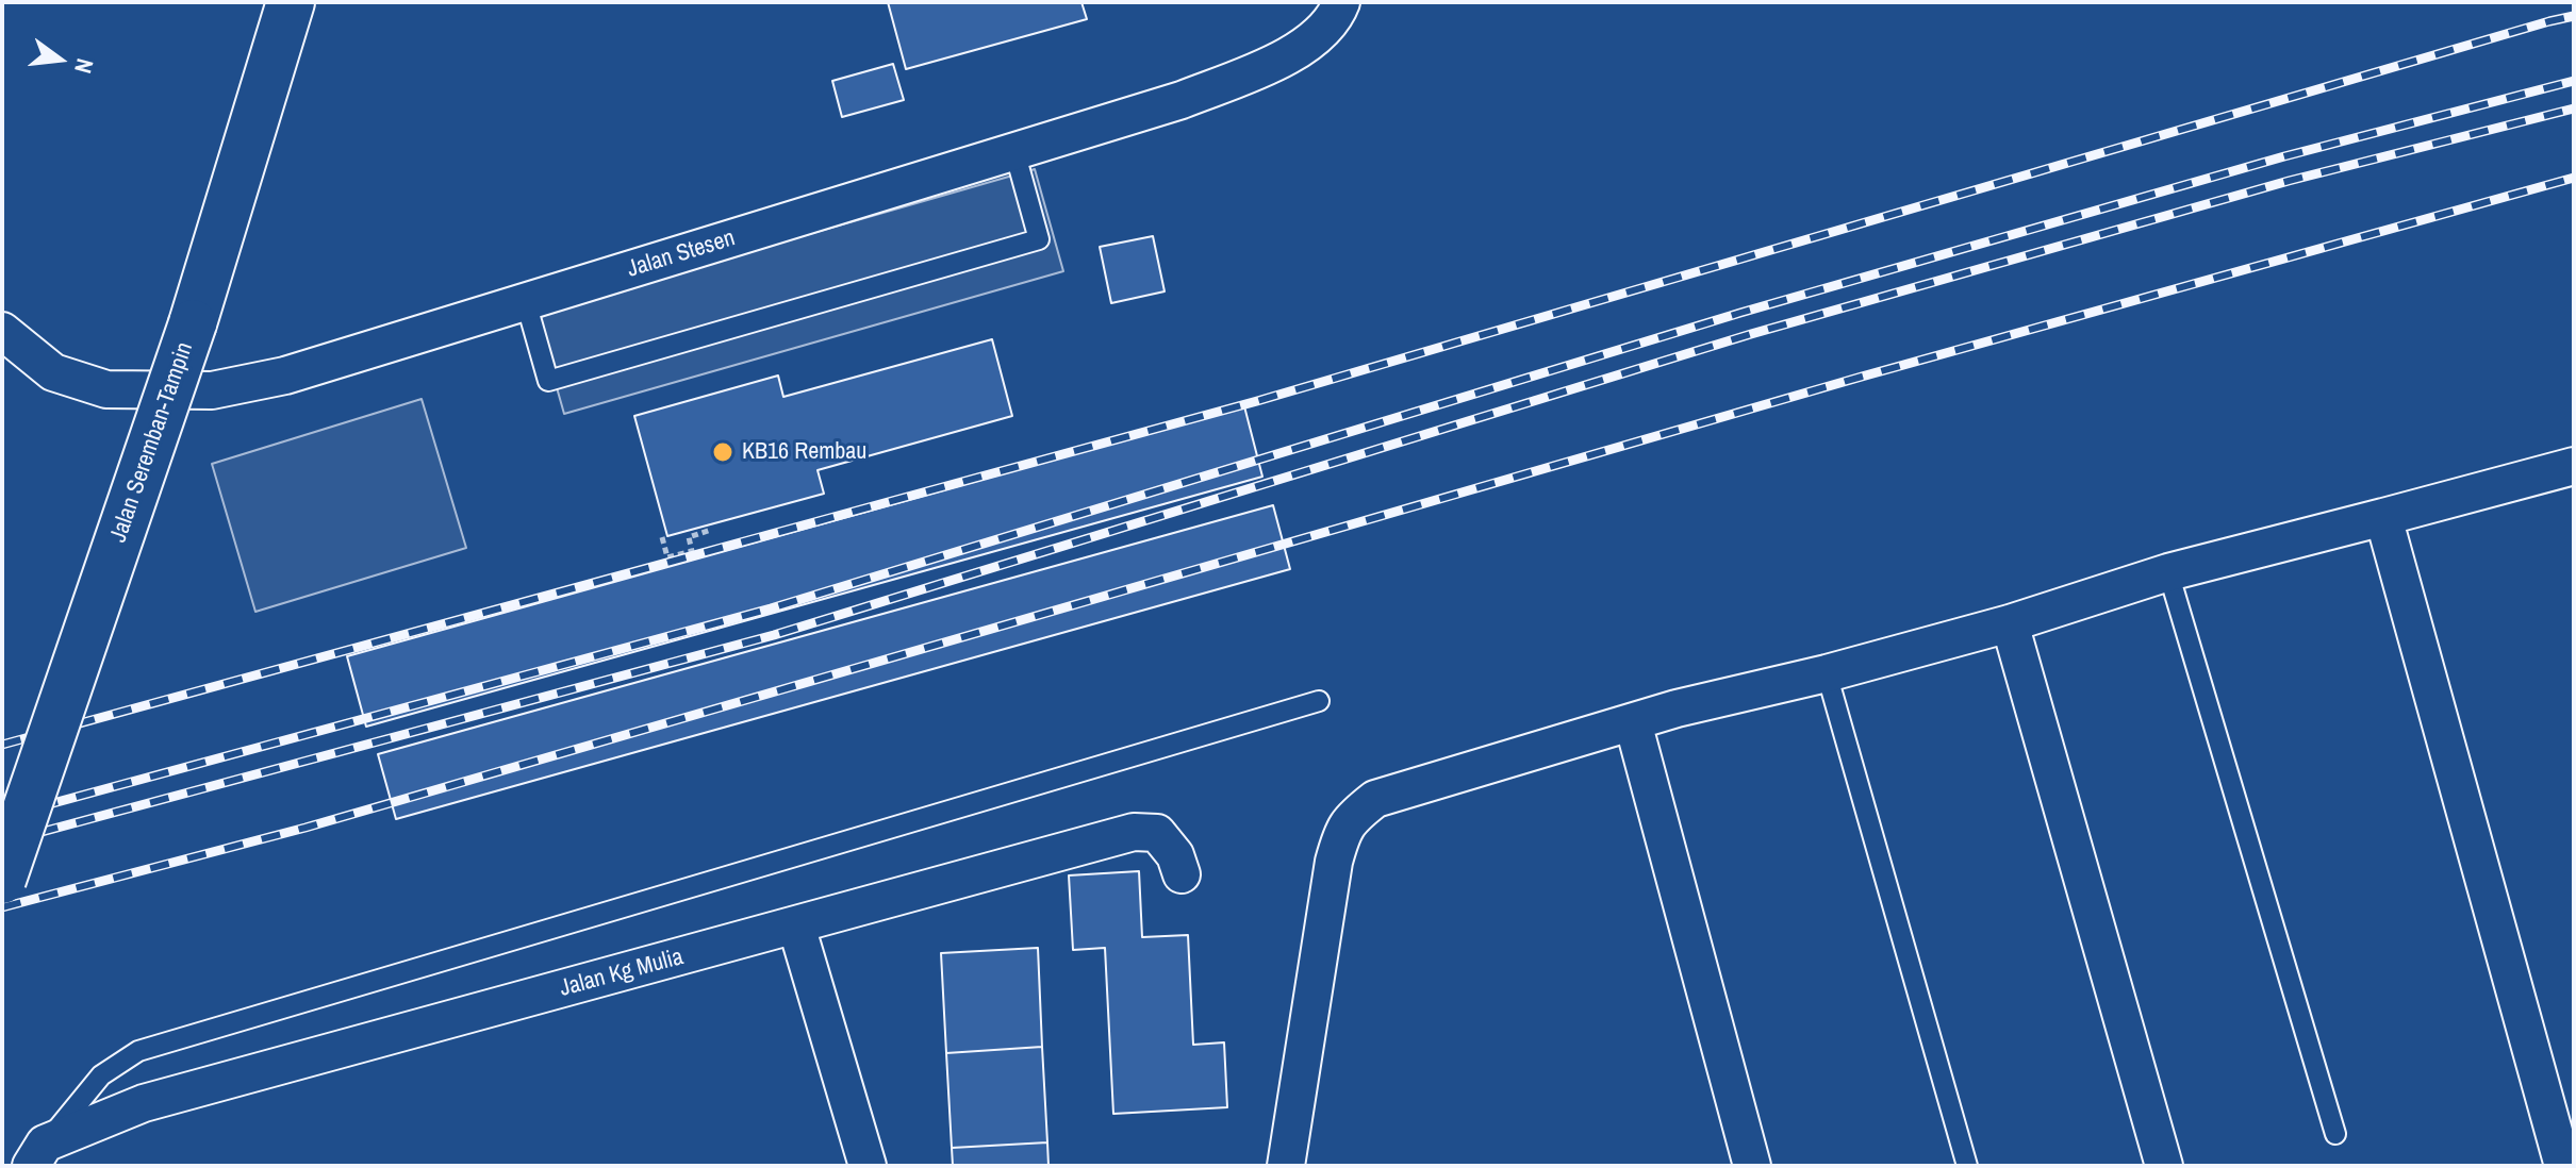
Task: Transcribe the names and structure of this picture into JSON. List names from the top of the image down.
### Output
{
  "streets": {
    "highway": ["Jalan Seremban-Tampin"],
    "street": ["Jalan Stesen", "Jalan Kg Mulia"]
  },
  "places": ["KB16 Rembau"],
  "north": "right"
}
